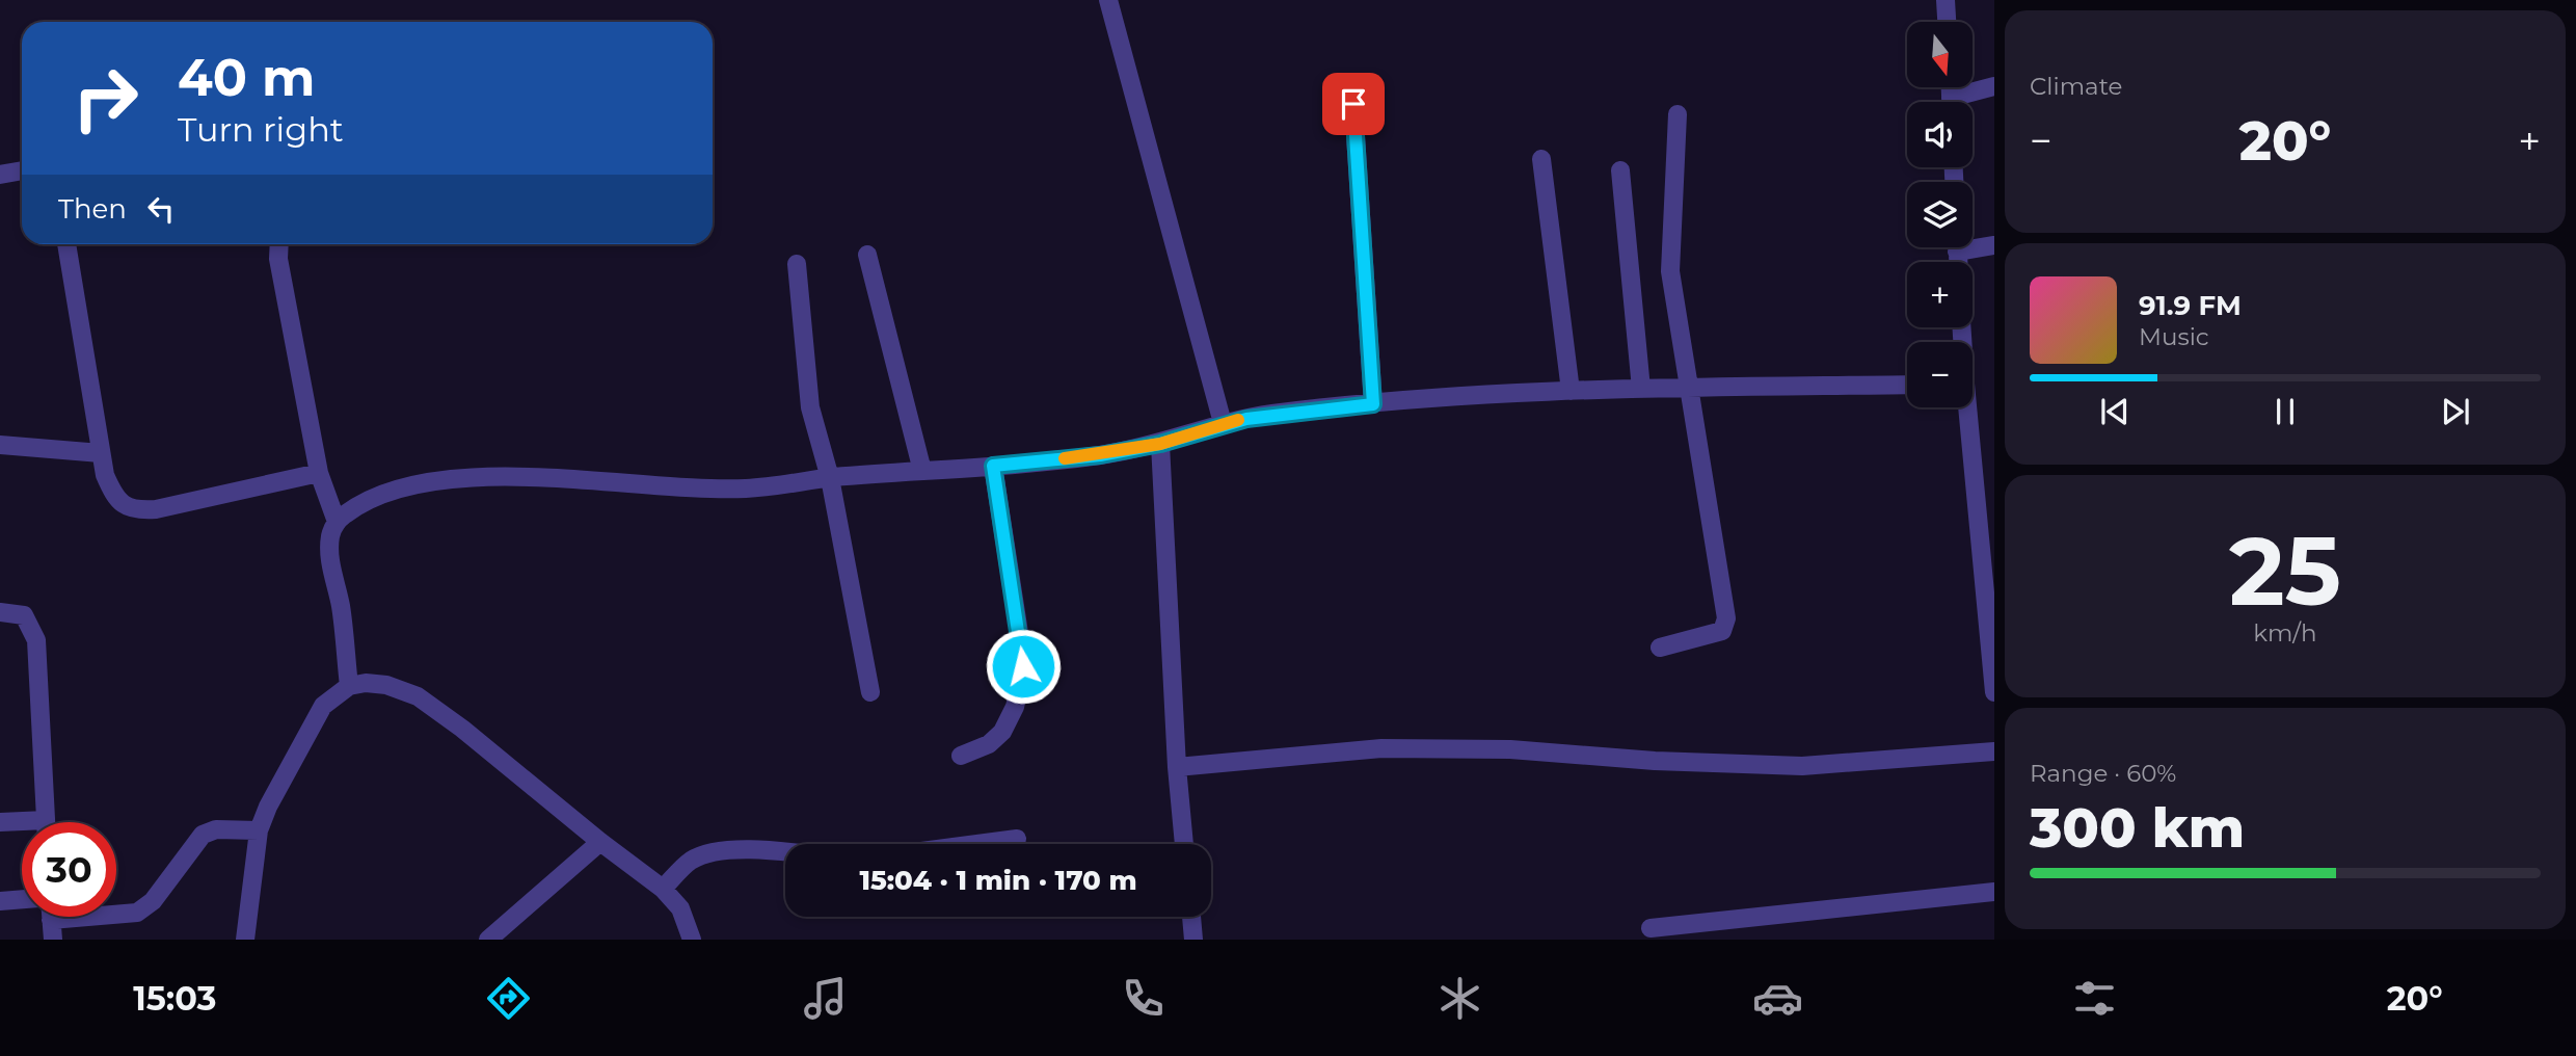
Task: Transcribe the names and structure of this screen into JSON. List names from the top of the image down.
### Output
{
  "north": "bottom",
  "page": {
    "tile": [
      "Climate",
      ["25", "km/h"],
      ["Range · 60%", "300 km"]
    ],
    "map_buttons": ["+", "−"],
    "turn": ["40 m", "Turn right"],
    "heat": ["−", "20°", "+"],
    "then": "Then",
    "song": ["91.9 FM", "Music"],
    "limit": "30",
    "trip": "15:04 · 1 min · 170 m",
    "tabs": ["15:03", "20°"]
  }
}
